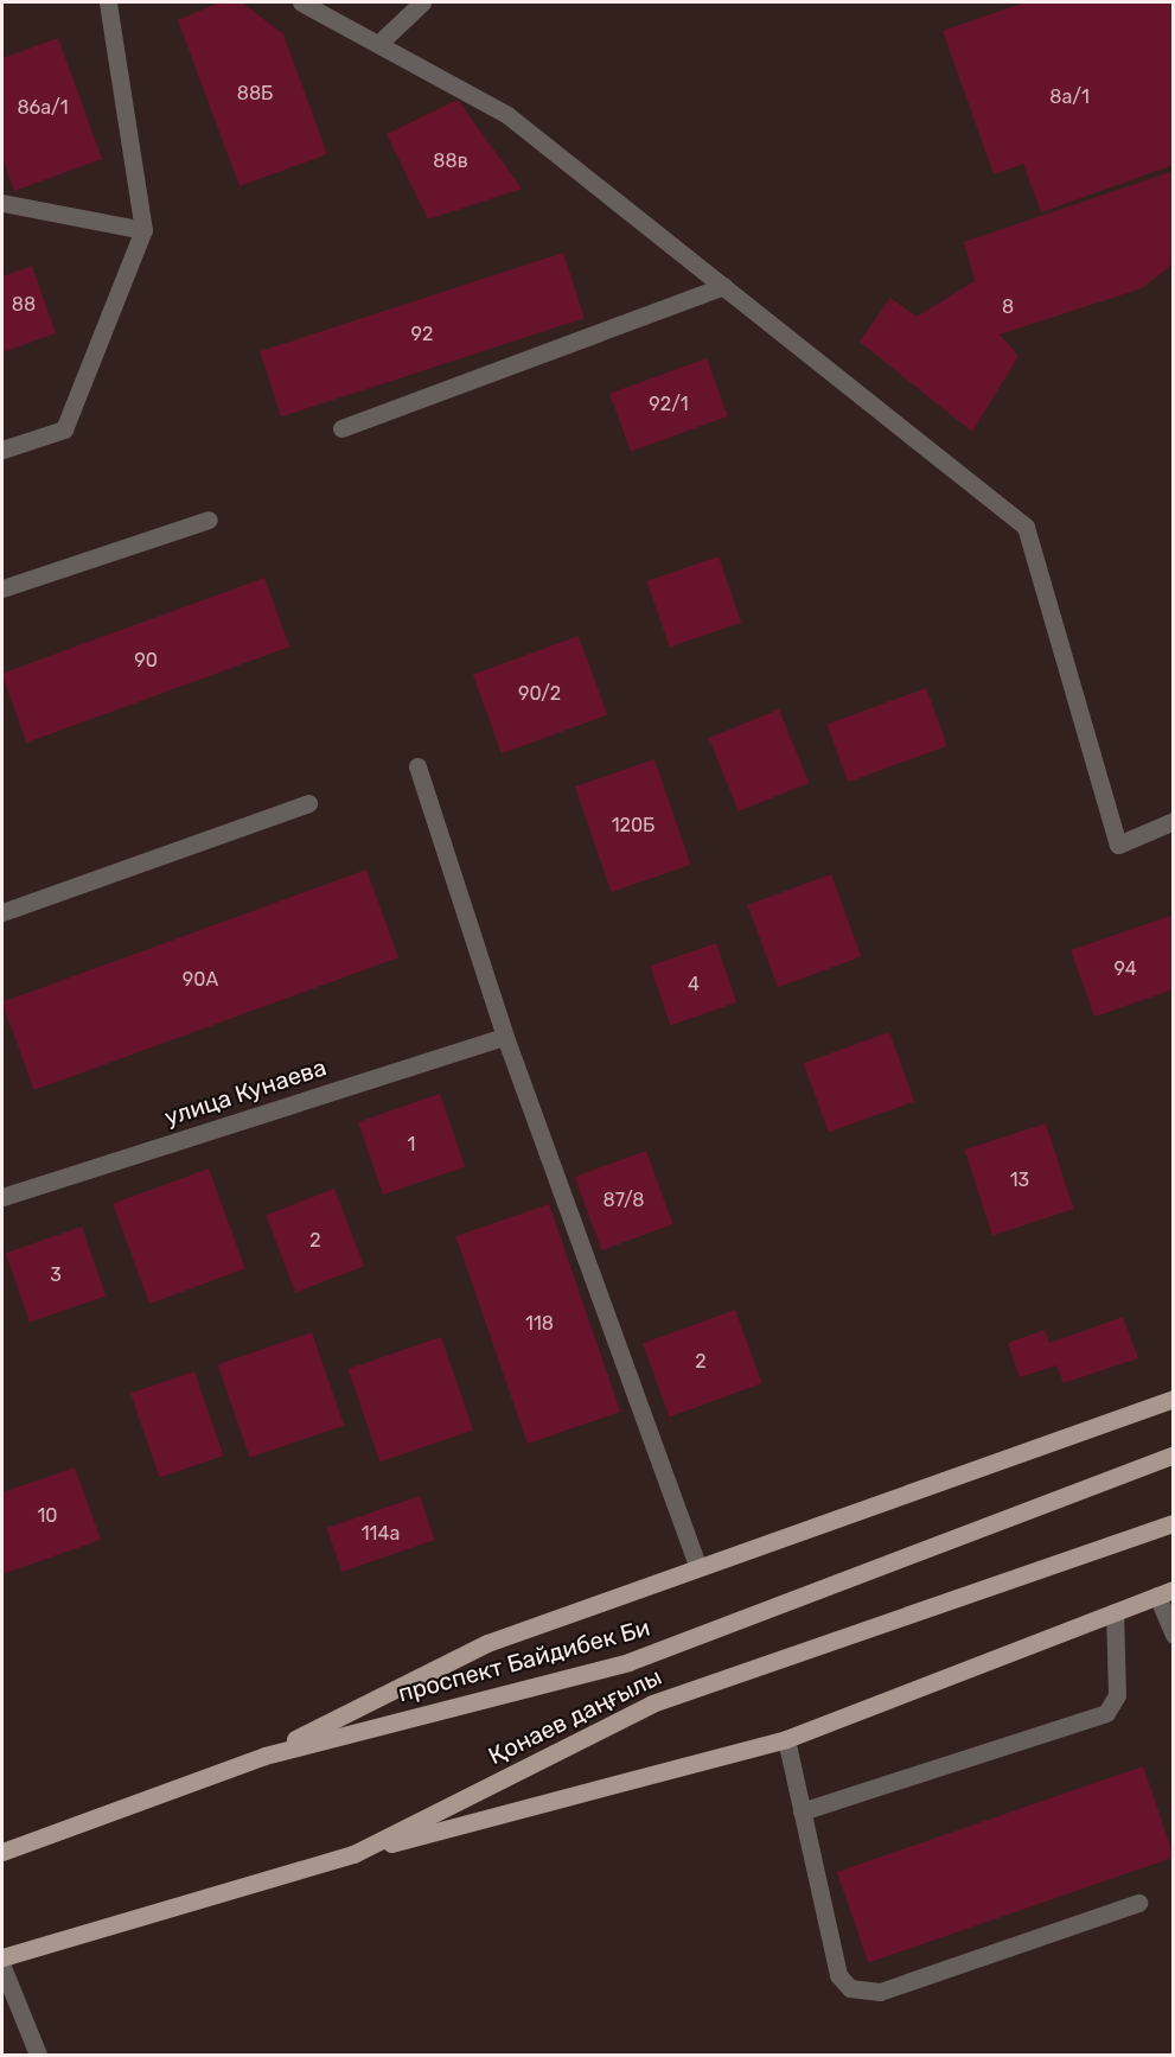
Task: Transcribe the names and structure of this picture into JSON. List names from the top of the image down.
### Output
{
  "streets": {
    "main road": ["проспект Байдибек Би", "Қонаев даңғылы"],
    "street": ["улица Кунаева"]
  },
  "house_numbers": [
    "88Б",
    "8а/1",
    "86а/1",
    "88в",
    "88",
    "8",
    "92",
    "92/1",
    "90",
    "90/2",
    "120Б",
    "94",
    "90А",
    "4",
    "1",
    "13",
    "87/8",
    "2",
    "3",
    "118",
    "2",
    "10",
    "114а"
  ]
}
